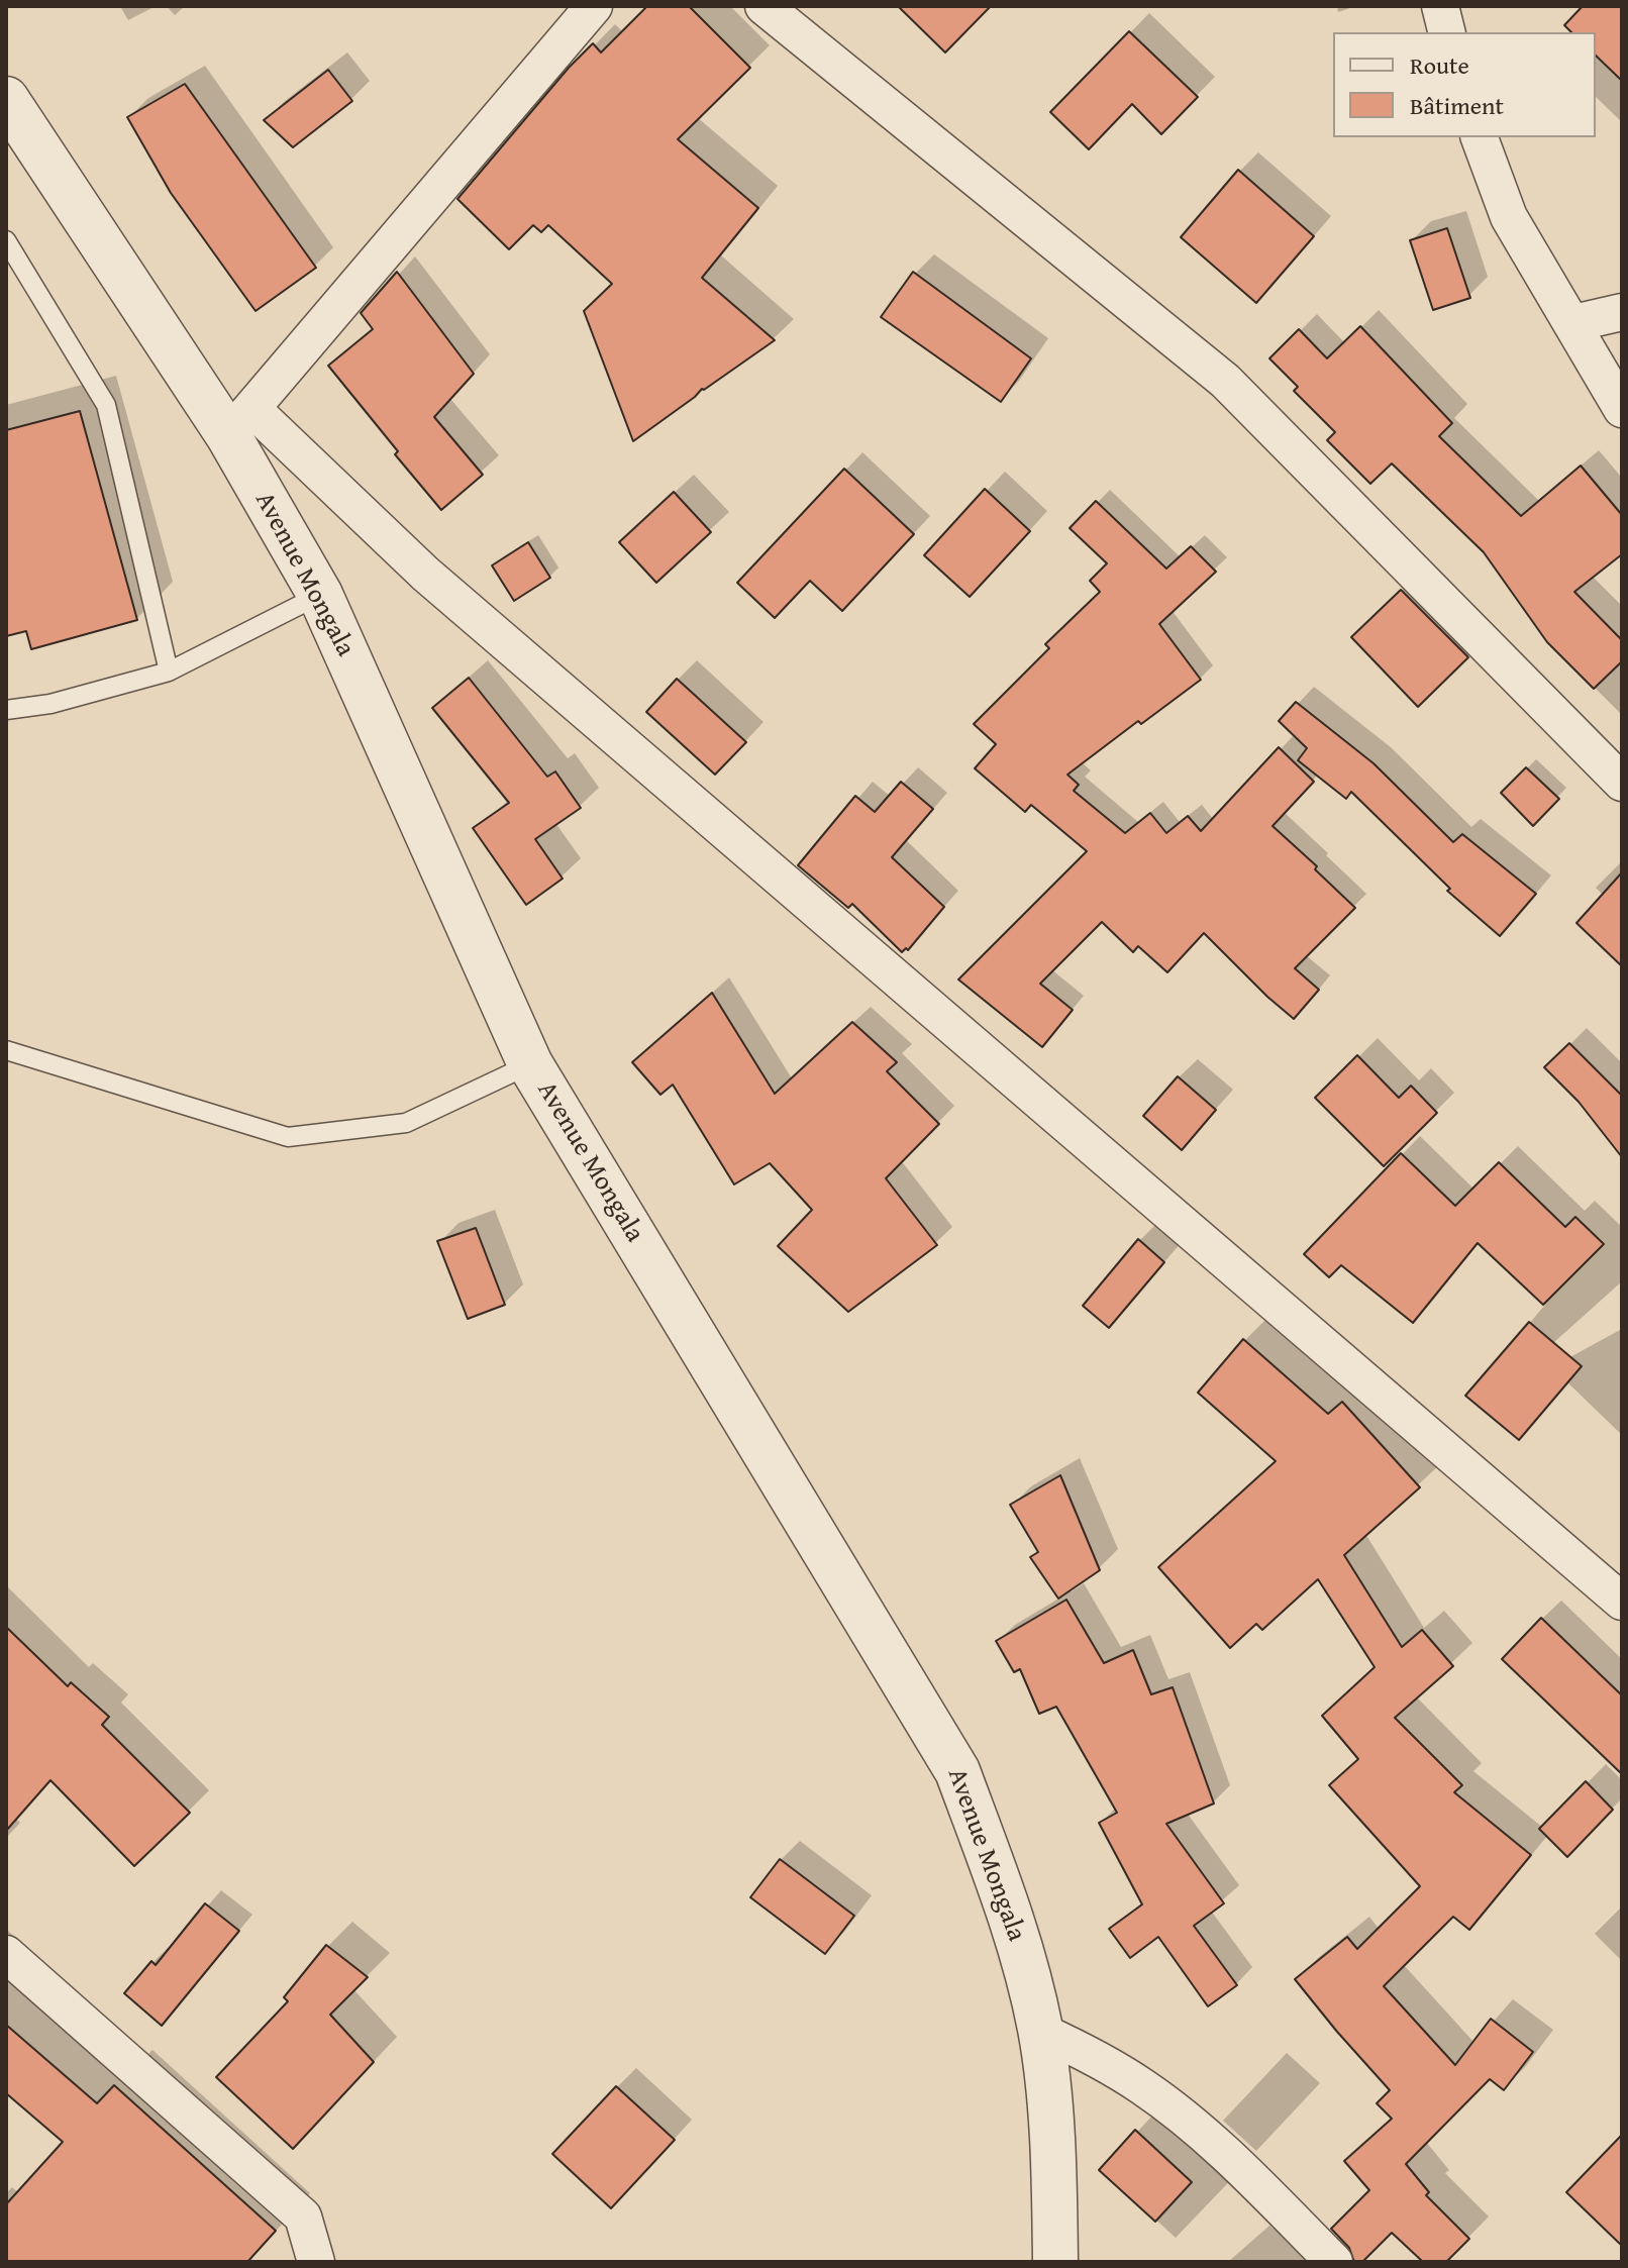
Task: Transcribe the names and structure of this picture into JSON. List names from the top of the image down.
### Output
{
  "streets": {
    "street": ["Avenue Mongala"]
  },
  "legend": ["Route", "Bâtiment"]
}
